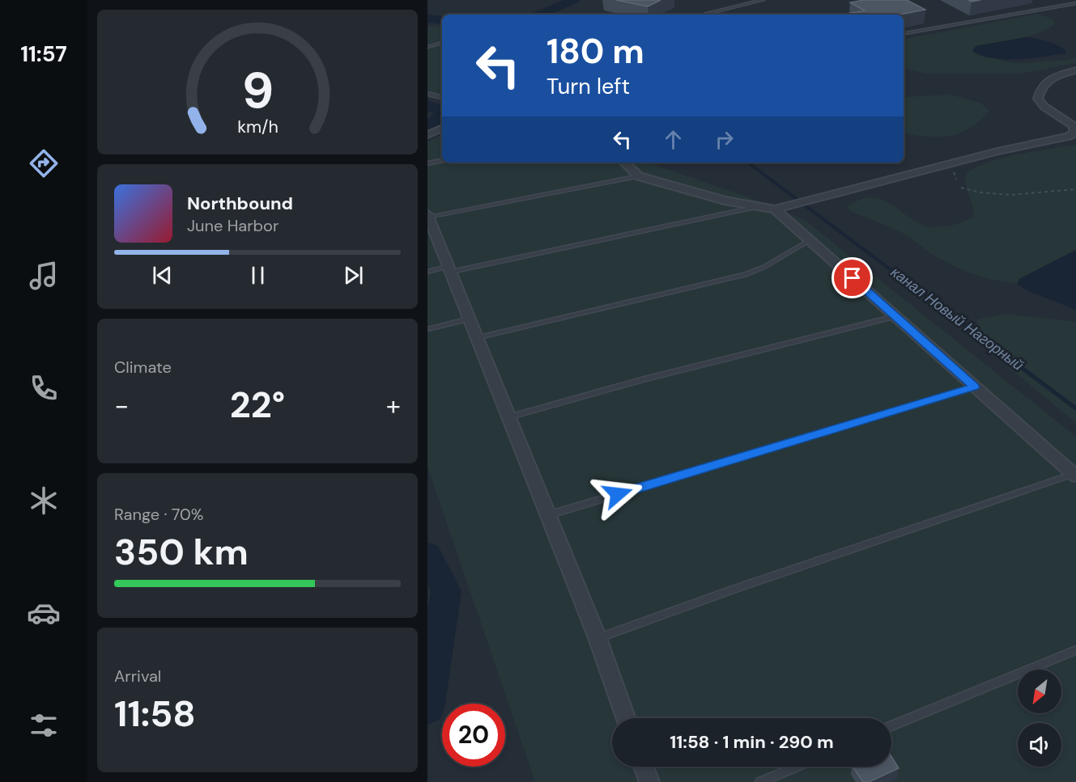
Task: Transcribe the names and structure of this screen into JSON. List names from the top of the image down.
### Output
{
  "water": ["канал Новый Нагорный"],
  "north": "bottom left",
  "page": {
    "tabs": "11:57",
    "turn": ["180 m", "Turn left"],
    "song": ["Northbound", "June Harbor"],
    "tile": [
      "Climate",
      ["Range · 70%", "350 km"],
      ["Arrival", "11:58"]
    ],
    "heat": ["−", "22°", "+"],
    "limit": "20",
    "trip": "11:58 · 1 min · 290 m",
    "gauge": ["9", "km/h"]
  }
}
